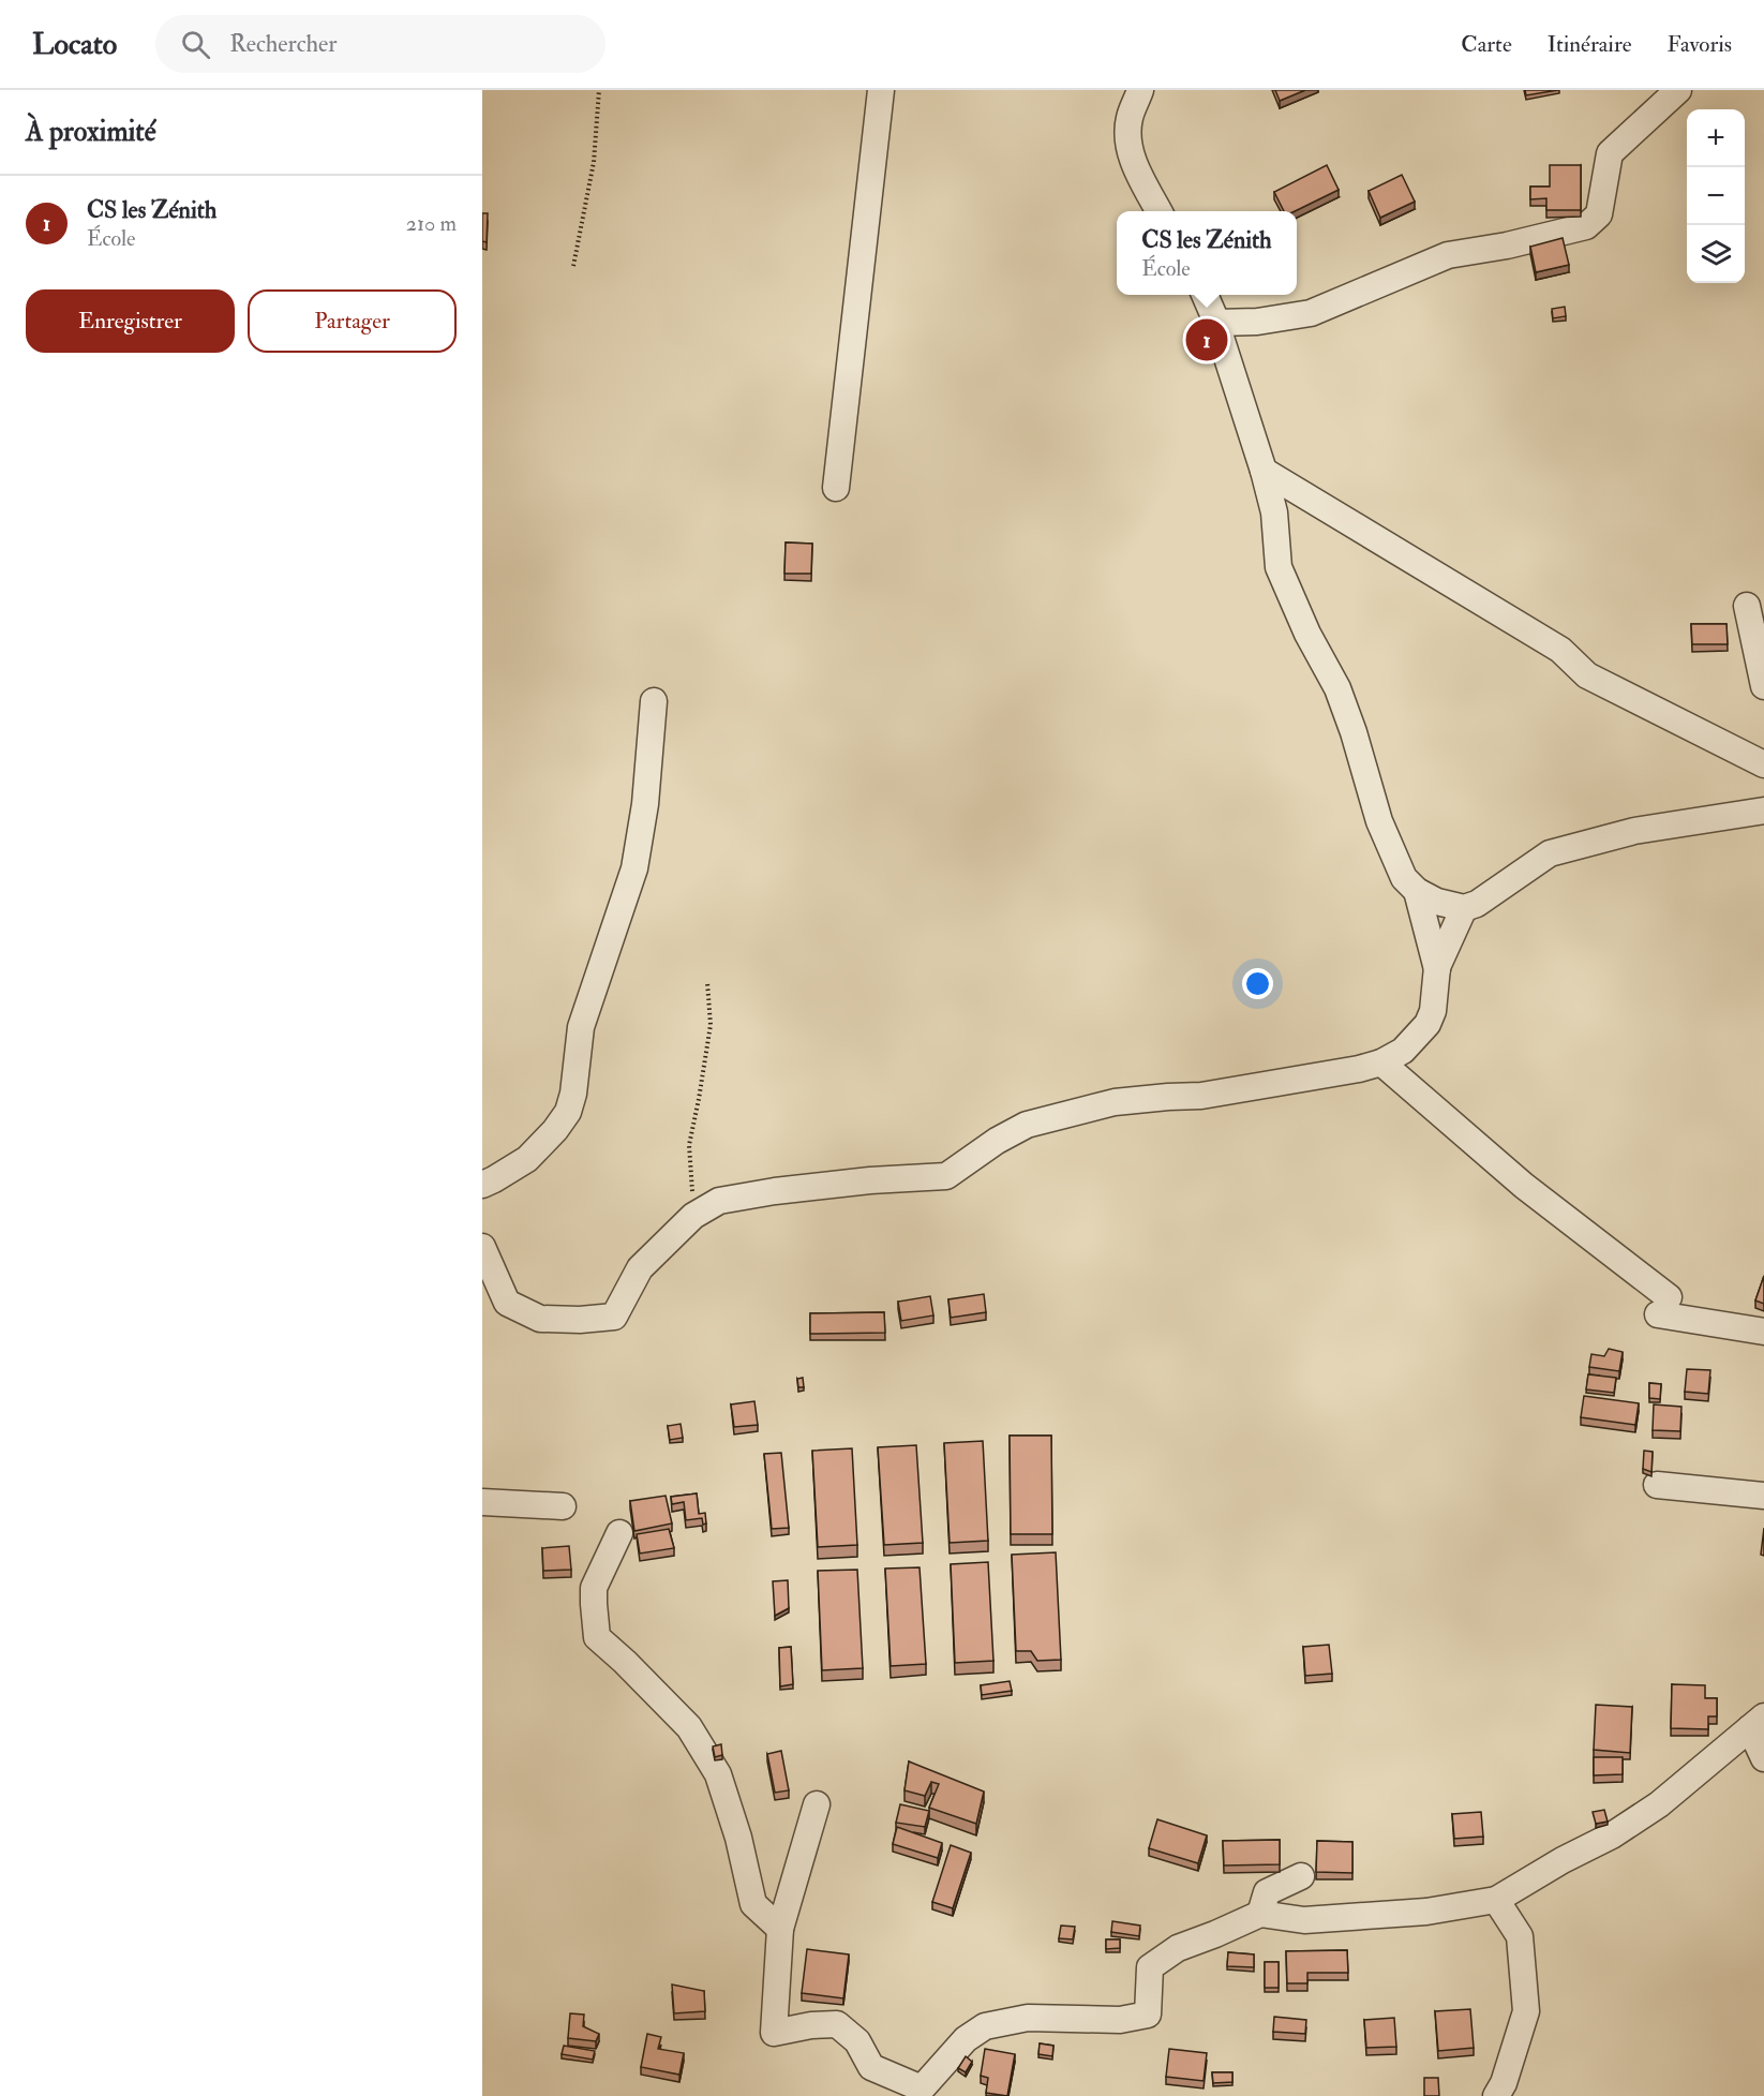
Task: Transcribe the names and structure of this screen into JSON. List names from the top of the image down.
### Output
{
  "page": {
    "header": "Locato",
    "search": "Rechercher",
    "nav": ["Carte", "Itinéraire", "Favoris"],
    "heading": "À proximité",
    "map_buttons": ["+", "−"],
    "list": [
      {
        "mark": "1",
        "name": "CS les Zénith",
        "note": "École",
        "value": "210 m"
      }
    ],
    "popup": ["CS les Zénith", "École"],
    "buttons": ["Enregistrer", "Partager"],
    "pins": "1"
  }
}
